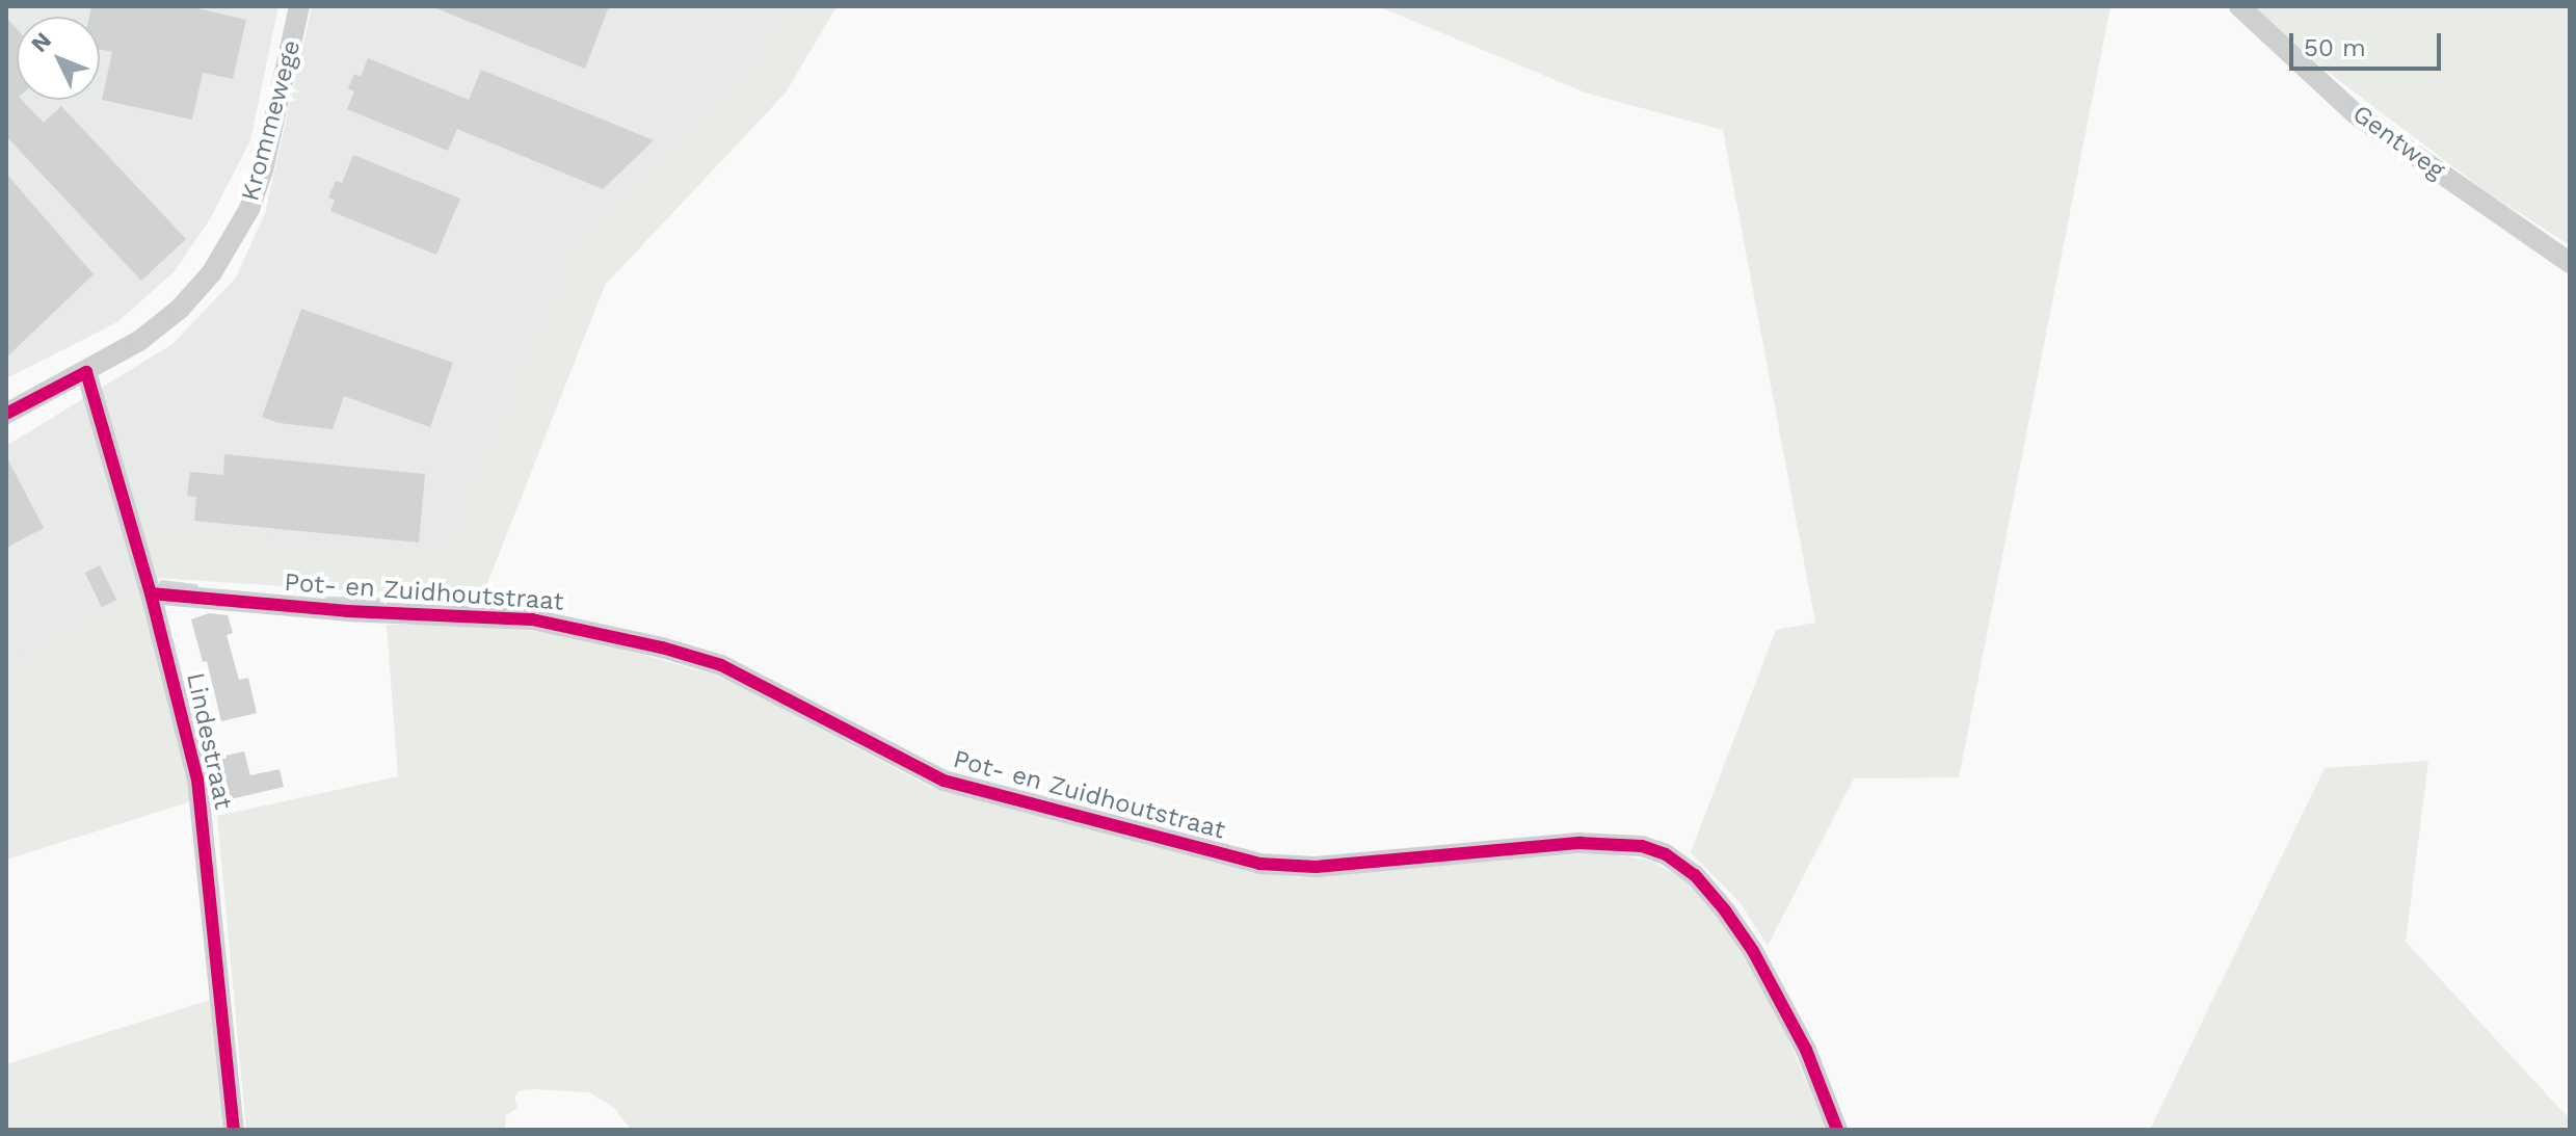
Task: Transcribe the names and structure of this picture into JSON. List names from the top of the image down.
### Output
{
  "streets": {
    "street": [
      "Krommewege",
      "Gentweg",
      "Pot- en Zuidhoutstraat",
      "Lindestraat"
    ]
  },
  "crossings": [
    ["Krommewege", "Lindestraat"],
    ["Pot- en Zuidhoutstraat", "Lindestraat"]
  ],
  "scale_bar": "50 m",
  "north": "top left"
}
